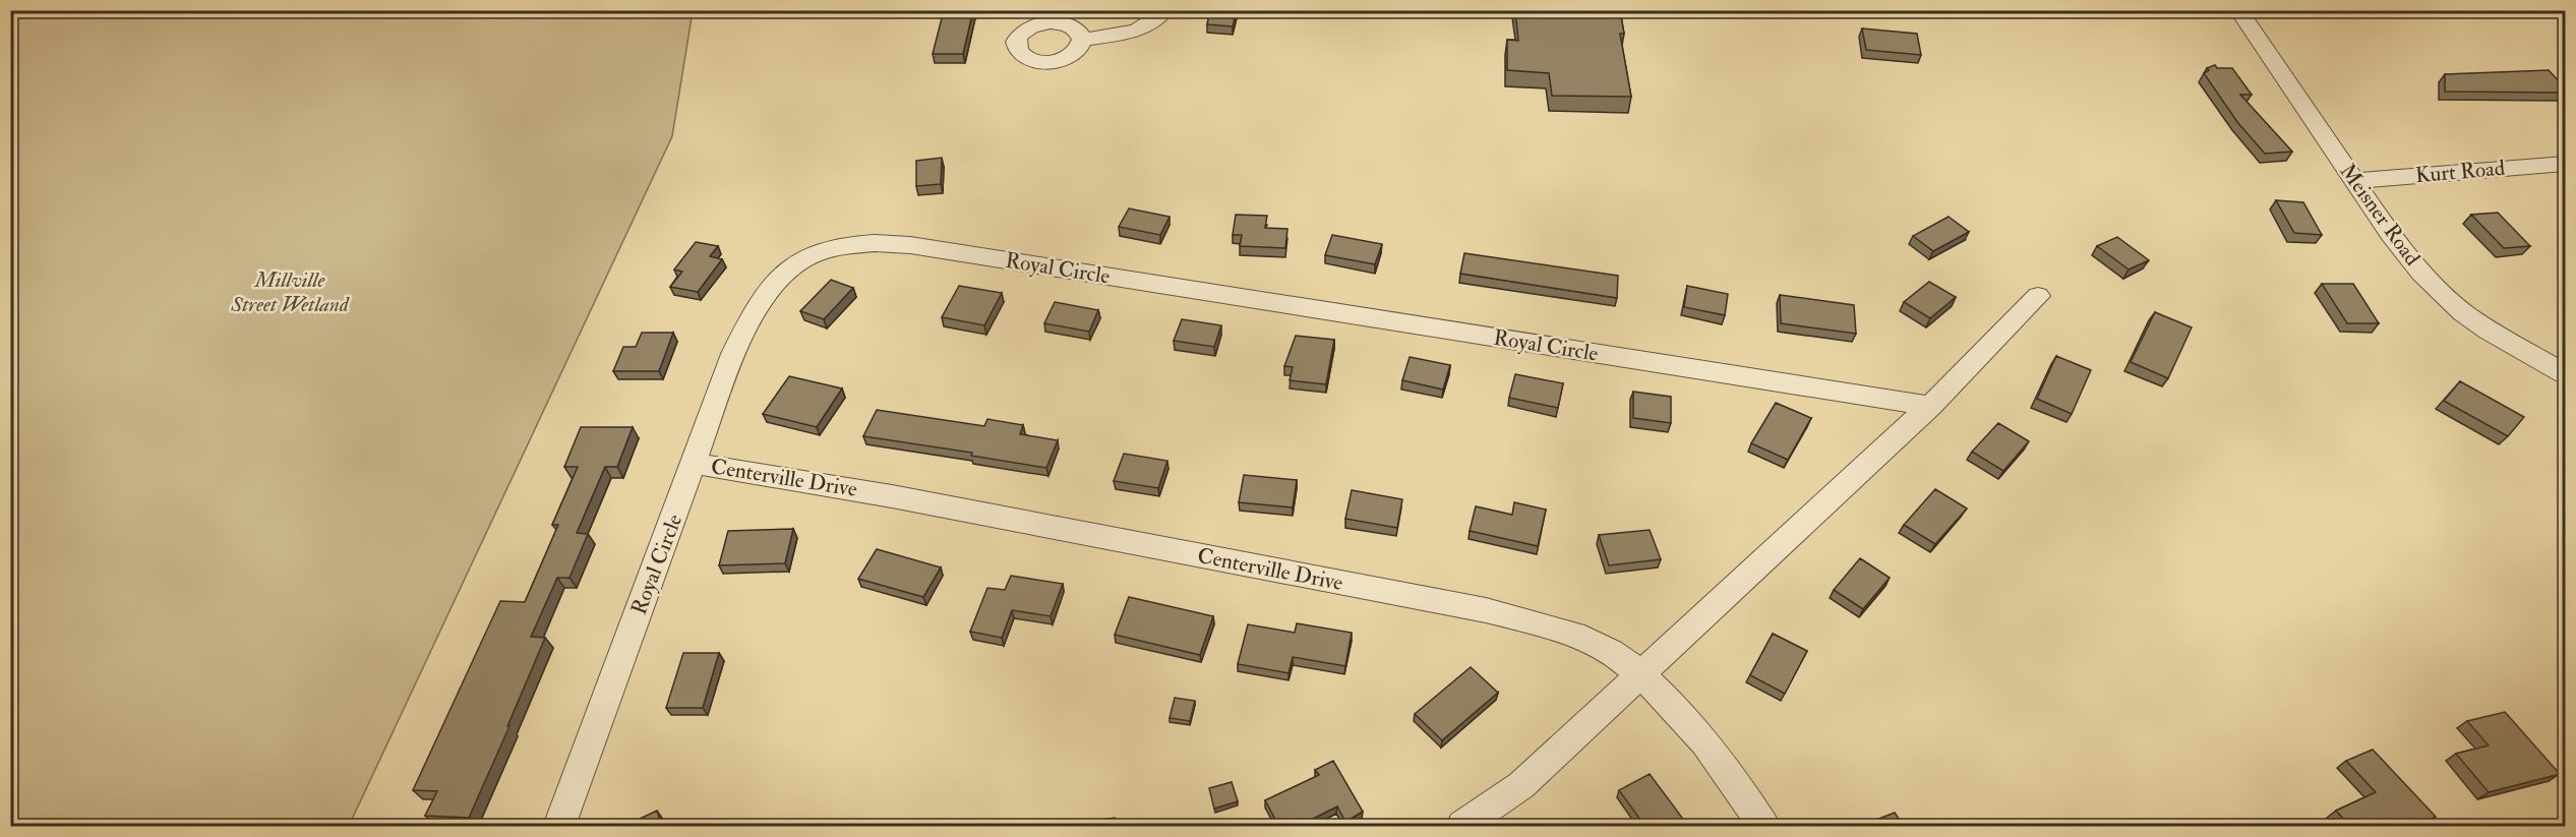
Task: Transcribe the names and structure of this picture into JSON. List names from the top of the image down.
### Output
{
  "streets": {
    "street": [
      "Kurt Road",
      "Meisner Road",
      "Royal Circle",
      "Centerville Drive"
    ]
  },
  "crossings": [
    ["Kurt Road", "Meisner Road"],
    ["Royal Circle", "Centerville Drive"]
  ],
  "parks": ["Millville Street Wetland"]
}
